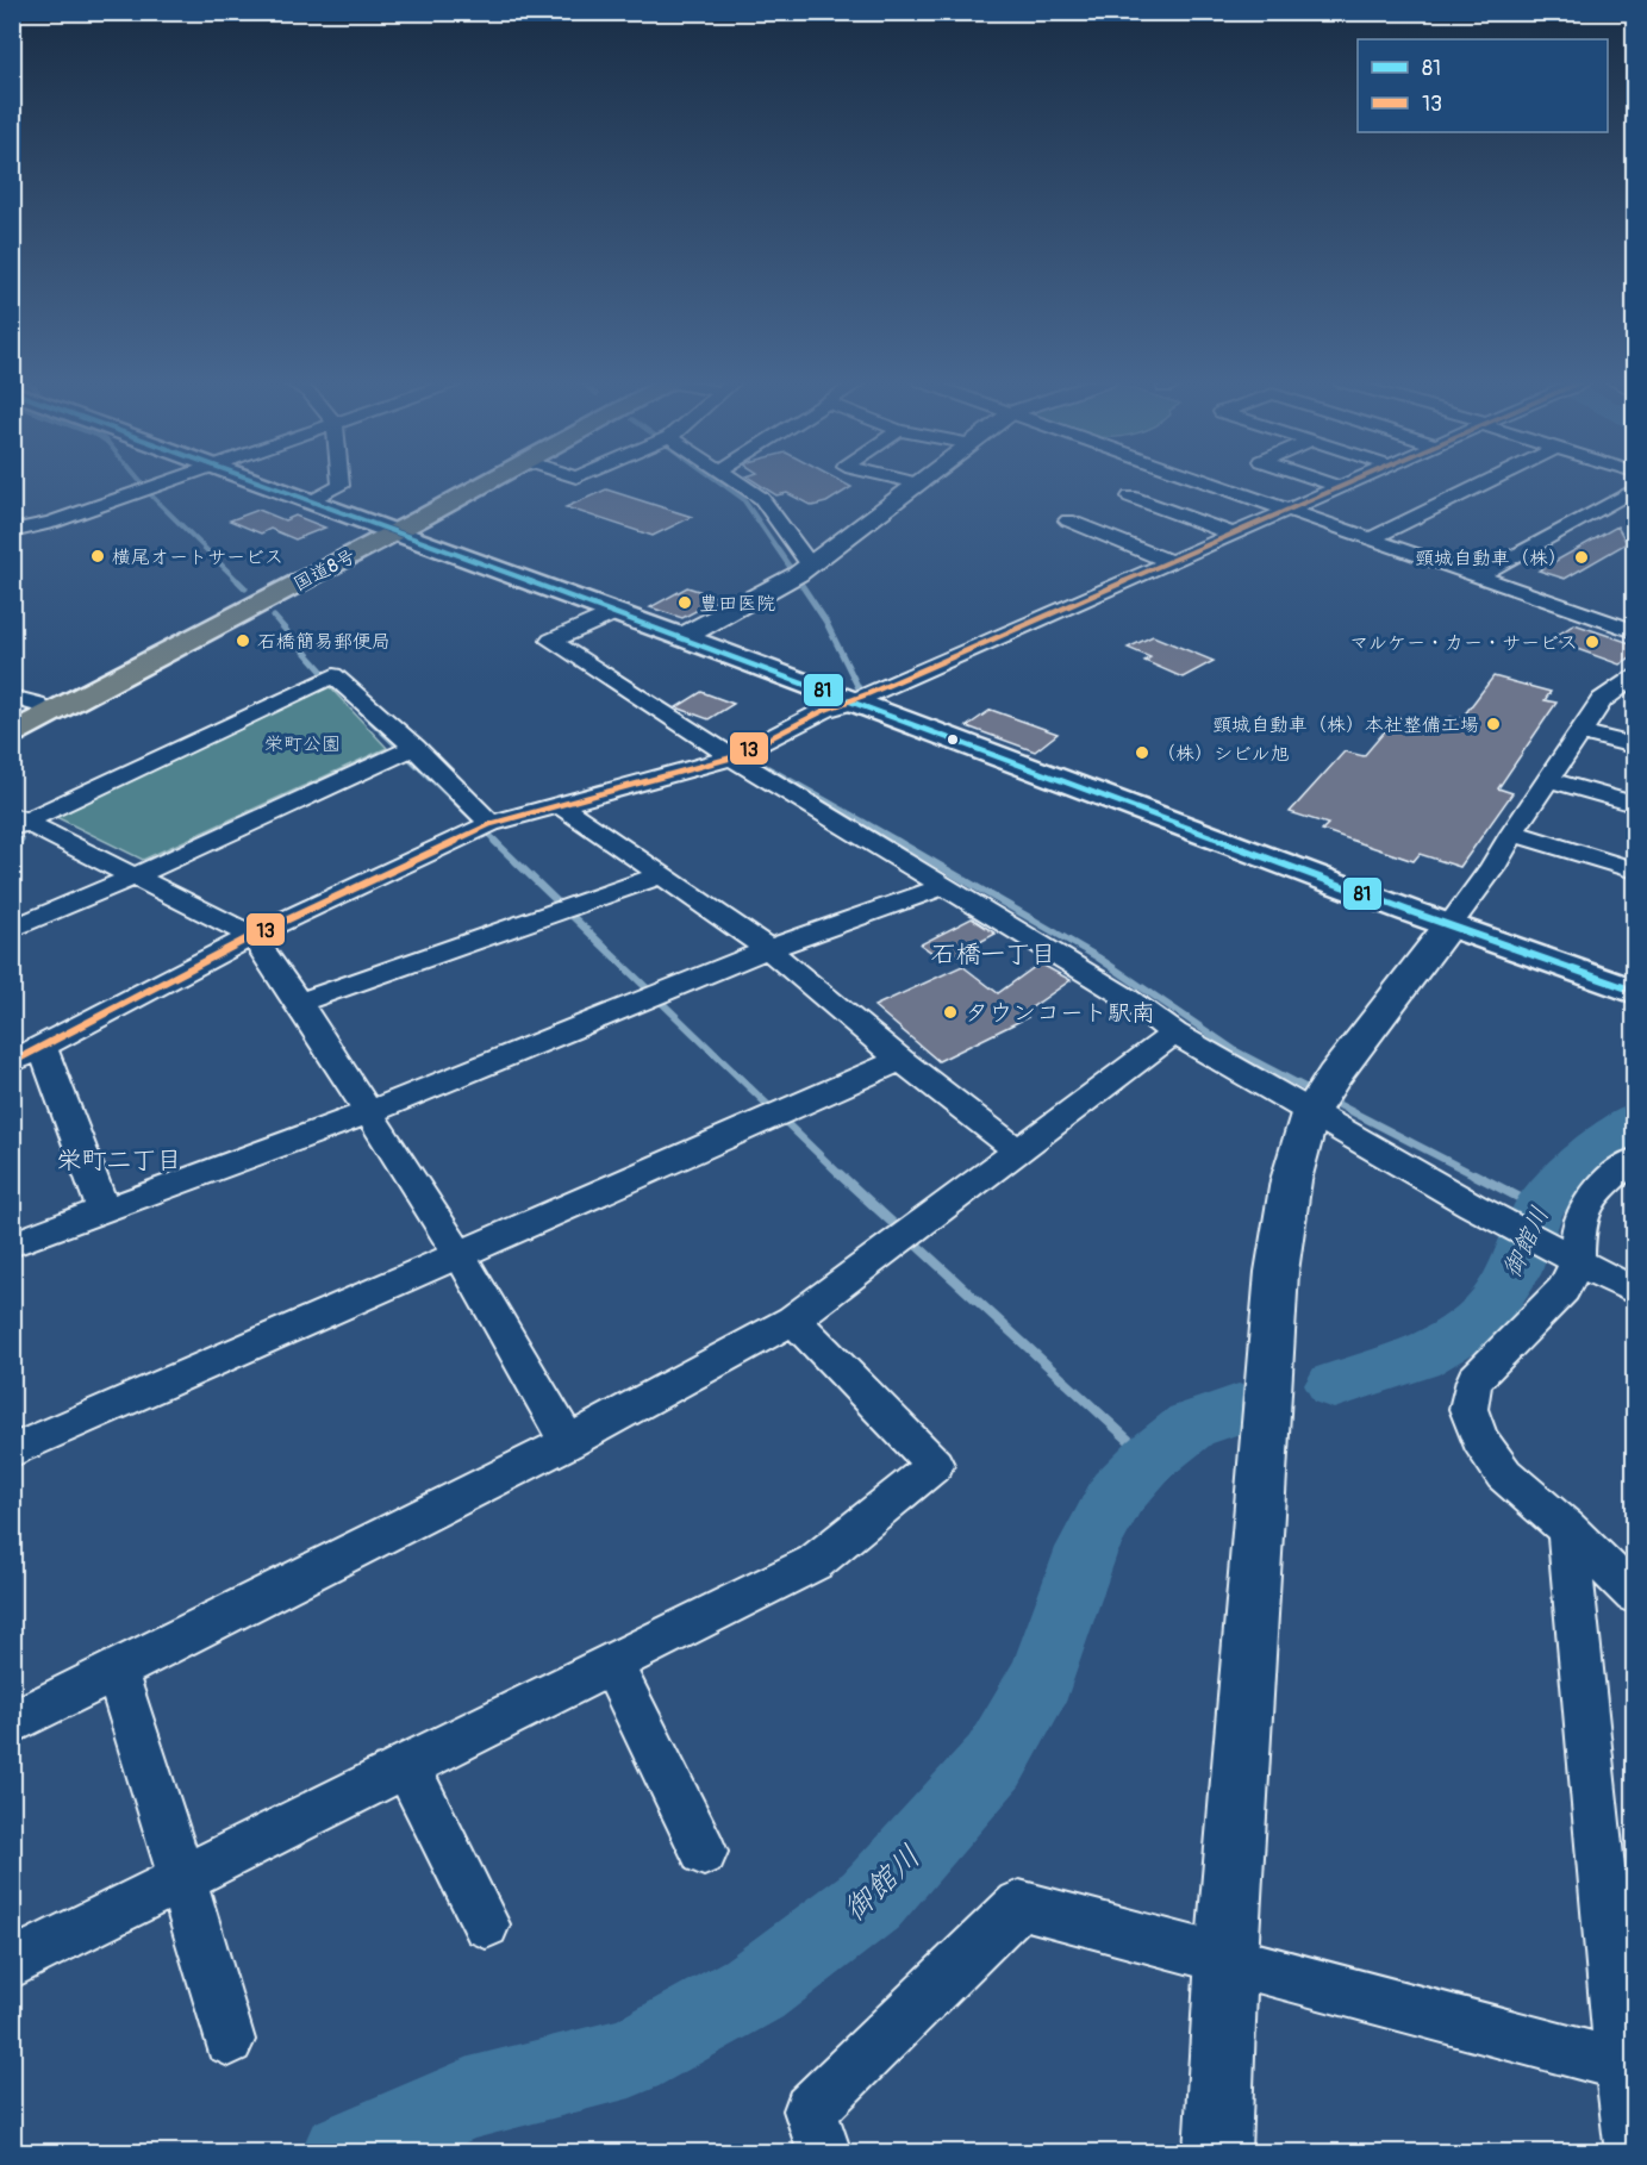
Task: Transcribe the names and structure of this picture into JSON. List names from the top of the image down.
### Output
{
  "streets": {
    "highway": ["国道8号"]
  },
  "districts": ["石橋一丁目", "栄町二丁目"],
  "water": ["御館川"],
  "parks": ["栄町公園"],
  "places": [
    "横尾オートサービス",
    "頸城自動車（株）",
    "豊田医院",
    "石橋簡易郵便局",
    "マルケー・カー・サービス",
    "頸城自動車（株）本社整備工場",
    "（株）シビル旭",
    "タウンコート駅南"
  ],
  "lines": ["transit line 81", "transit line 13"],
  "legend": ["81", "13"]
}
